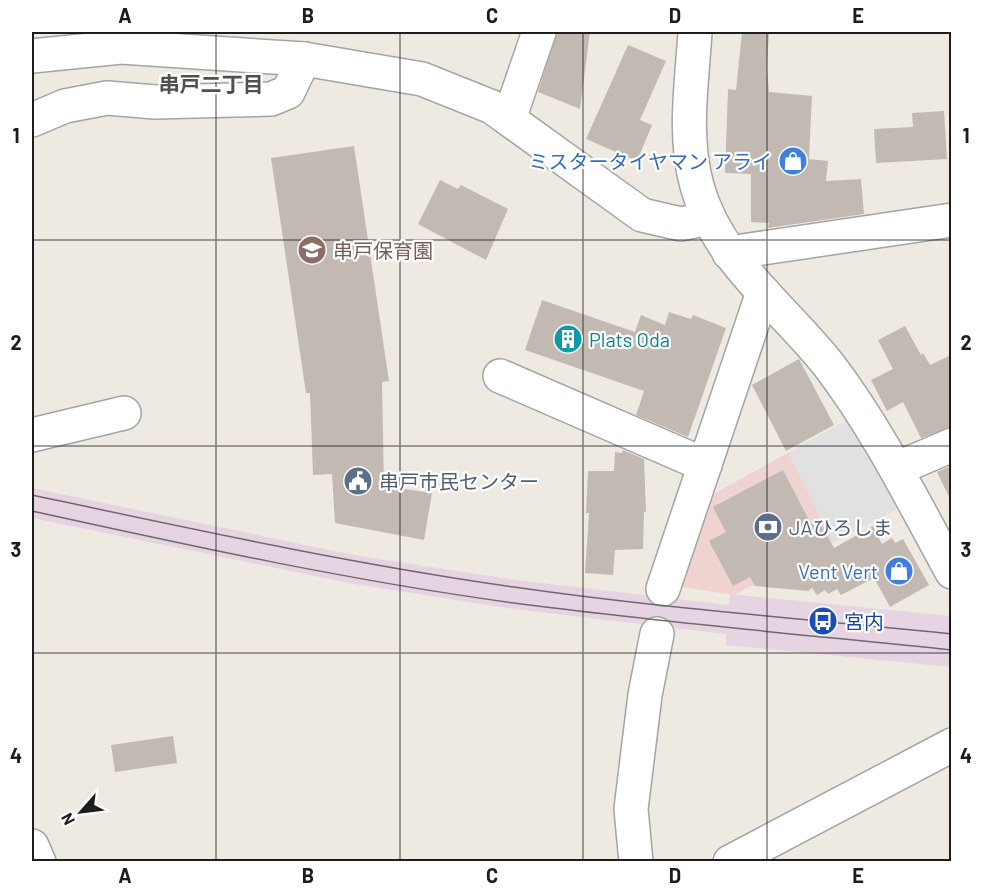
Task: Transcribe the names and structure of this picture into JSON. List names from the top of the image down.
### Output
{
  "districts": ["串戸二丁目"],
  "places": {
    "shop": ["ミスタータイヤマン アライ", "Vent Vert"],
    "school or university": ["串戸保育園"],
    "building": ["Plats Oda"],
    "public building": ["串戸市民センター"],
    "bank": ["JAひろしま"],
    "bus stop": ["宮内"]
  },
  "north": "bottom left",
  "grid": {
    "columns": [
      "A",
      "B",
      "C",
      "D",
      "E"
    ],
    "rows": [
      "1",
      "2",
      "3",
      "4"
    ]
  }
}
